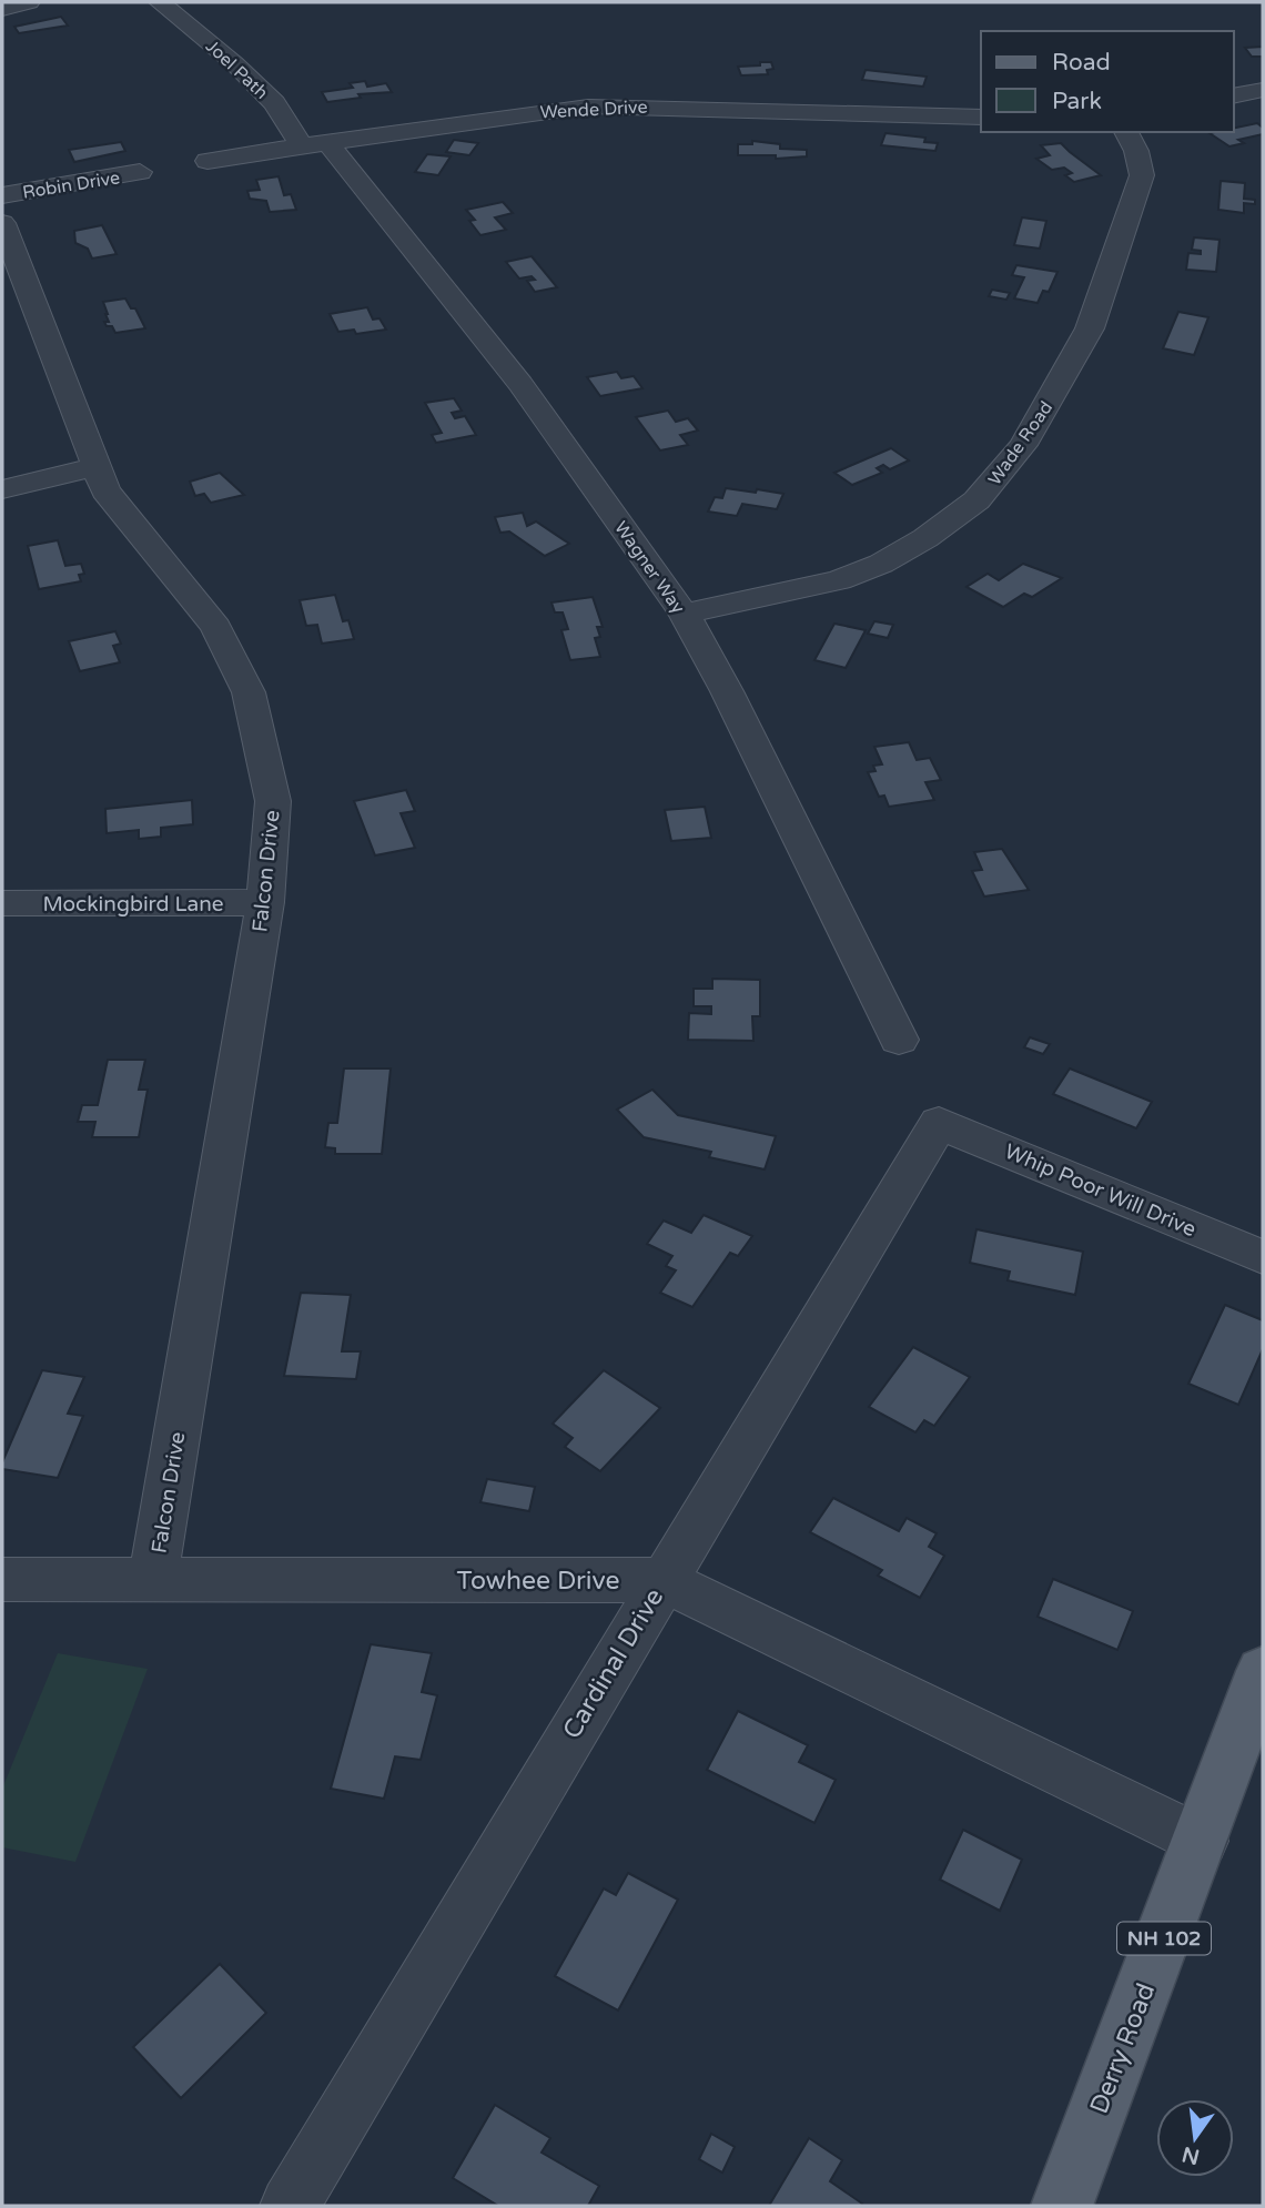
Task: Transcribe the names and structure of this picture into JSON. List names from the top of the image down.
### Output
{
  "streets": {
    "main road": ["NH 102", "Derry Road"],
    "street": [
      "Joel Path",
      "Wende Drive",
      "Robin Drive",
      "Wade Road",
      "Wagner Way",
      "Falcon Drive",
      "Mockingbird Lane",
      "Whip Poor Will Drive",
      "Towhee Drive",
      "Cardinal Drive"
    ]
  },
  "crossings": [
    ["Joel Path", "Wende Drive"],
    ["Joel Path", "Wagner Way"],
    ["Wende Drive", "Wagner Way"],
    ["Wade Road", "Wagner Way"],
    ["Falcon Drive", "Mockingbird Lane"],
    ["Falcon Drive", "Towhee Drive"],
    ["Whip Poor Will Drive", "Cardinal Drive"],
    ["Towhee Drive", "Cardinal Drive"],
    ["Towhee Drive", "Derry Road"]
  ],
  "legend": ["Road", "Park"],
  "north": "bottom"
}
